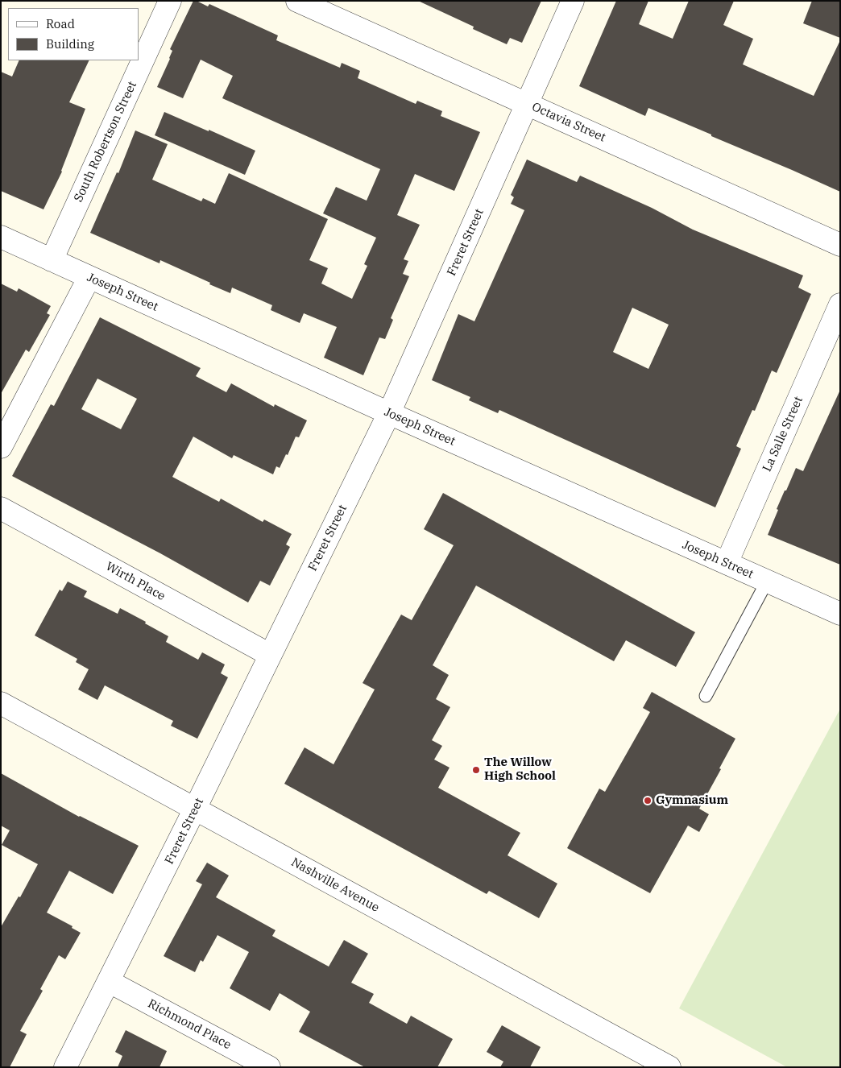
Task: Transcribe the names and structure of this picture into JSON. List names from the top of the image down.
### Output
{
  "streets": {
    "street": [
      "Octavia Street",
      "South Robertson Street",
      "Freret Street",
      "Joseph Street",
      "La Salle Street",
      "Wirth Place",
      "Nashville Avenue",
      "Richmond Place"
    ]
  },
  "crossings": [
    ["Octavia Street", "Freret Street"],
    ["South Robertson Street", "Joseph Street"],
    ["Freret Street", "Joseph Street"],
    ["Freret Street", "Wirth Place"],
    ["Freret Street", "Nashville Avenue"],
    ["Freret Street", "Richmond Place"],
    ["Joseph Street", "La Salle Street"]
  ],
  "places": ["The Willow High School", "Gymnasium"],
  "legend": ["Road", "Building"]
}
